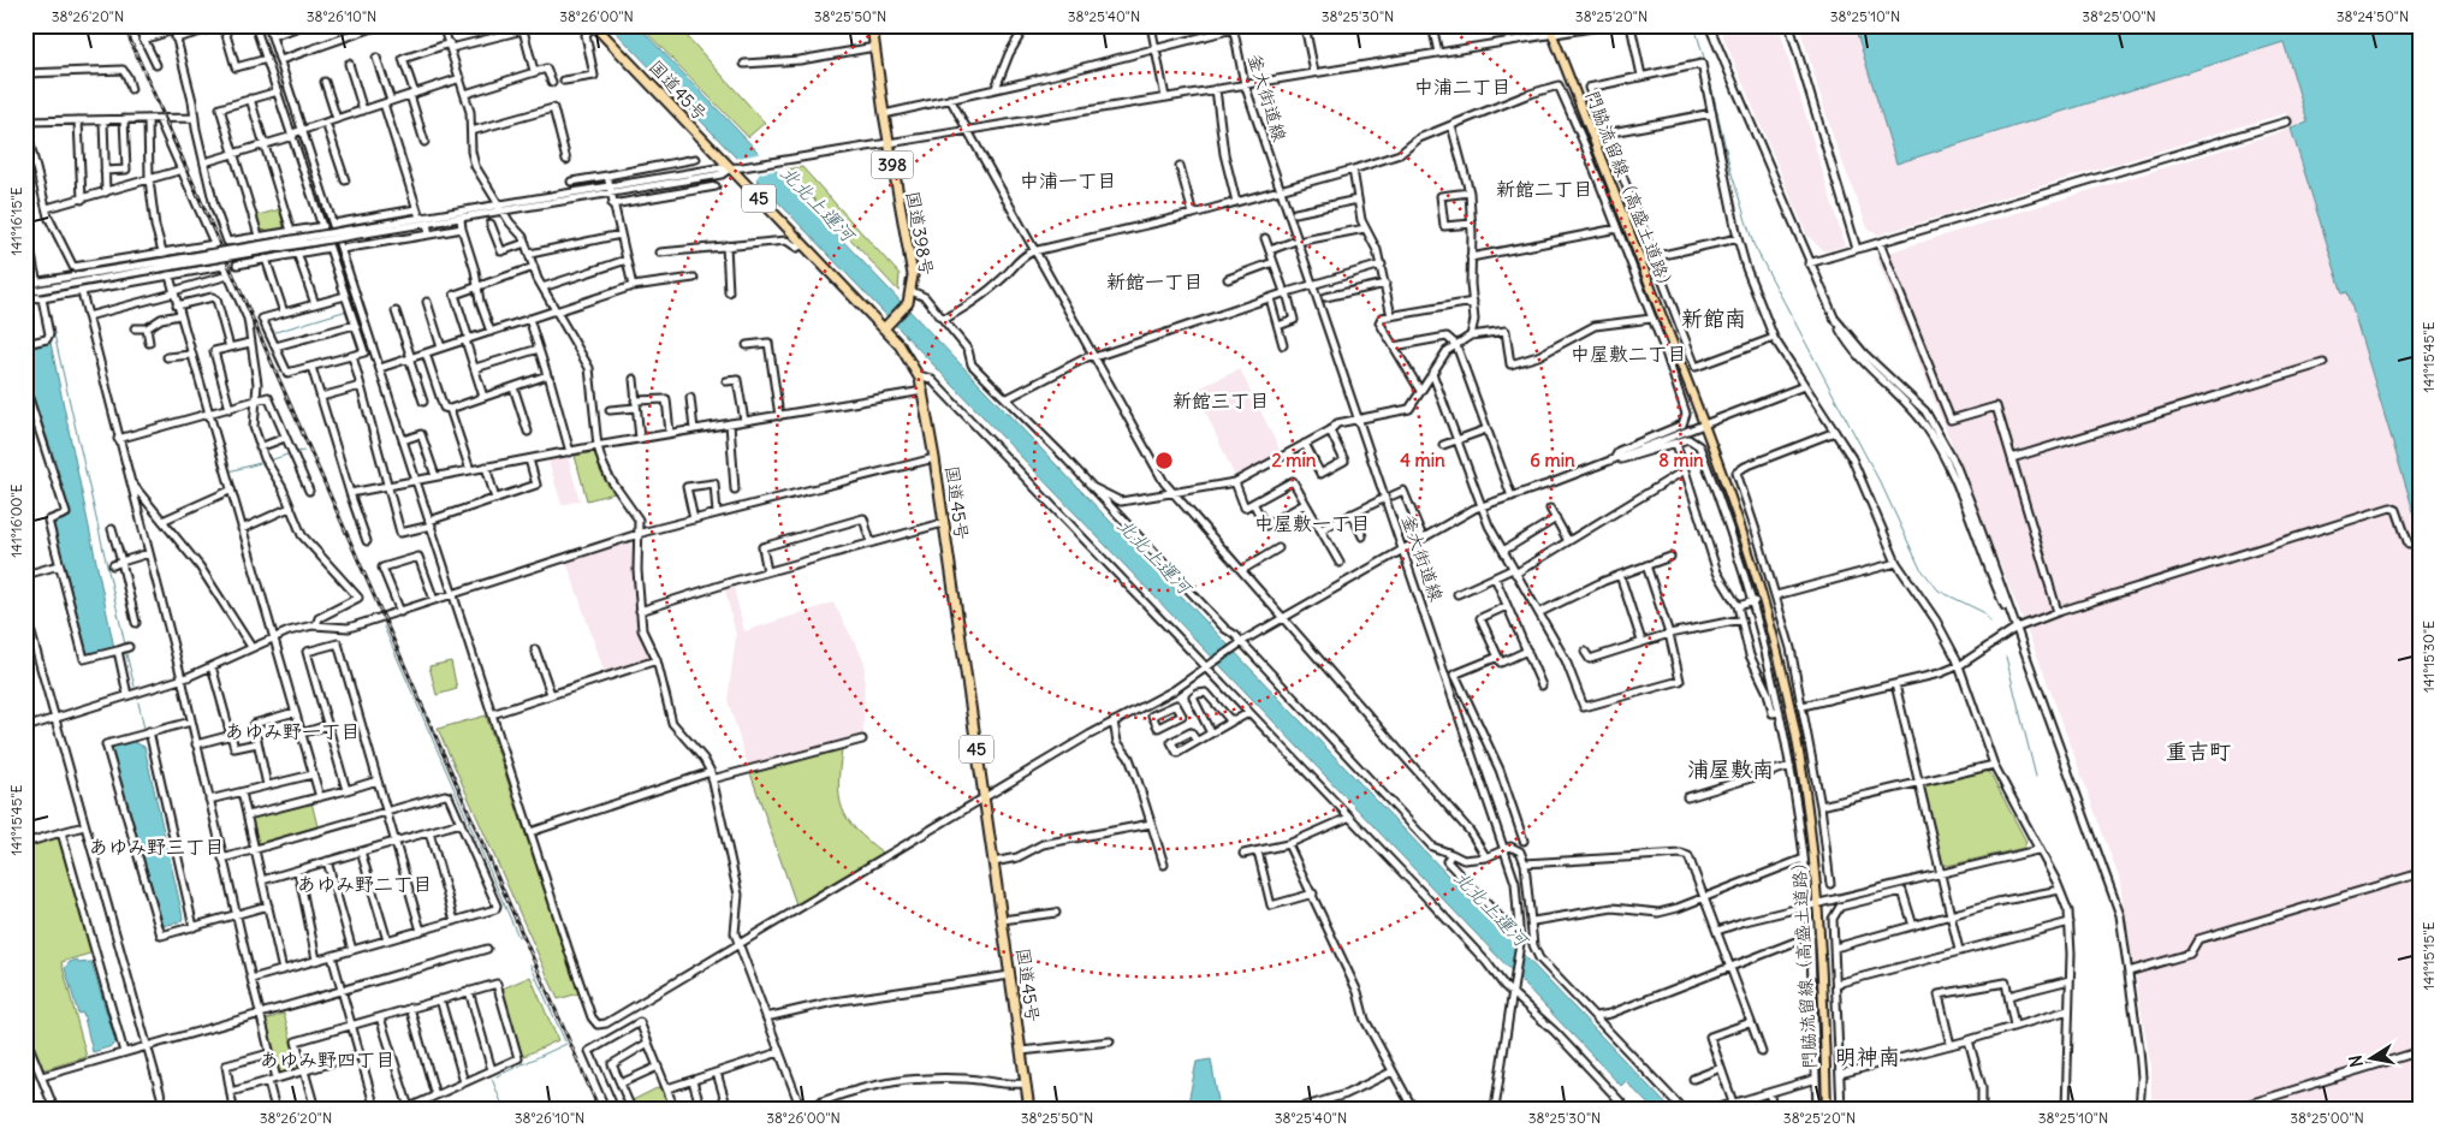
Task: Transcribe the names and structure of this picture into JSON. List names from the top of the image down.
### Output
{
  "streets": {
    "highway": [
      "国道45号",
      "398",
      "45",
      "国道398号"
    ],
    "main road": ["門脇流留線（高盛土道路）"],
    "street": ["釜大街道線"]
  },
  "crossings": [
    ["国道45号", "国道398号"]
  ],
  "districts": [
    "中浦二丁目",
    "中浦一丁目",
    "新館二丁目",
    "新館一丁目",
    "新館南",
    "中屋敷二丁目",
    "新館三丁目",
    "中屋敷一丁目",
    "あゆみ野一丁目",
    "重吉町",
    "浦屋敷南",
    "あゆみ野三丁目",
    "あゆみ野二丁目",
    "明神南",
    "あゆみ野四丁目"
  ],
  "water": ["北北上運河"],
  "north": "left",
  "coordinates": [
    "38°26'20\"N",
    "38°26'10\"N",
    "38°26'00\"N",
    "38°25'50\"N",
    "38°25'40\"N",
    "38°25'30\"N",
    "38°25'20\"N",
    "38°25'10\"N",
    "38°25'00\"N",
    "38°24'50\"N",
    "141°16'15\"E",
    "141°15'45\"E",
    "141°16'00\"E",
    "141°15'30\"E",
    "141°15'15\"E"
  ],
  "rings": [
    "2 min",
    "4 min",
    "6 min",
    "8 min"
  ]
}
